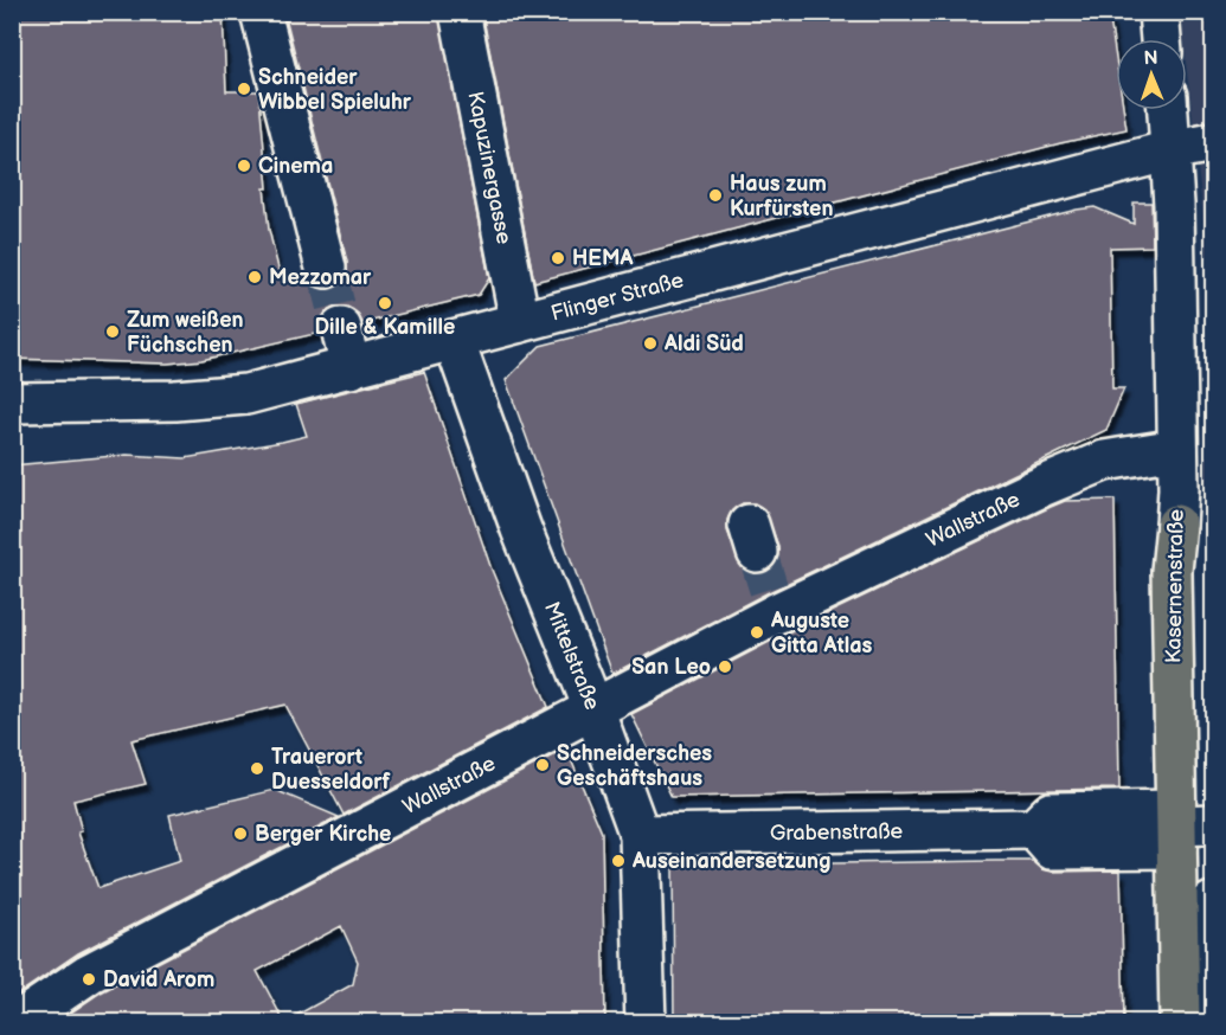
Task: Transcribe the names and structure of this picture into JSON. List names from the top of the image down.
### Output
{
  "streets": {
    "main road": ["Kasernenstraße"],
    "street": [
      "Kapuzinergasse",
      "Flinger Straße",
      "Wallstraße",
      "Mittelstraße",
      "Grabenstraße"
    ]
  },
  "crossings": [
    ["Kapuzinergasse", "Flinger Straße"],
    ["Flinger Straße", "Kasernenstraße"],
    ["Flinger Straße", "Mittelstraße"],
    ["Wallstraße", "Kasernenstraße"],
    ["Wallstraße", "Mittelstraße"],
    ["Kasernenstraße", "Grabenstraße"],
    ["Mittelstraße", "Grabenstraße"]
  ],
  "places": [
    "Schneider Wibbel Spieluhr",
    "Cinema",
    "Haus zum Kurfürsten",
    "HEMA",
    "Mezzomar",
    "Dille & Kamille",
    "Zum weißen Füchschen",
    "Aldi Süd",
    "Auguste Gitta Atlas",
    "San Leo",
    "Schneidersches Geschäftshaus",
    "Trauerort Duesseldorf",
    "Berger Kirche",
    "Auseinandersetzung",
    "David Arom"
  ],
  "north": "top"
}
